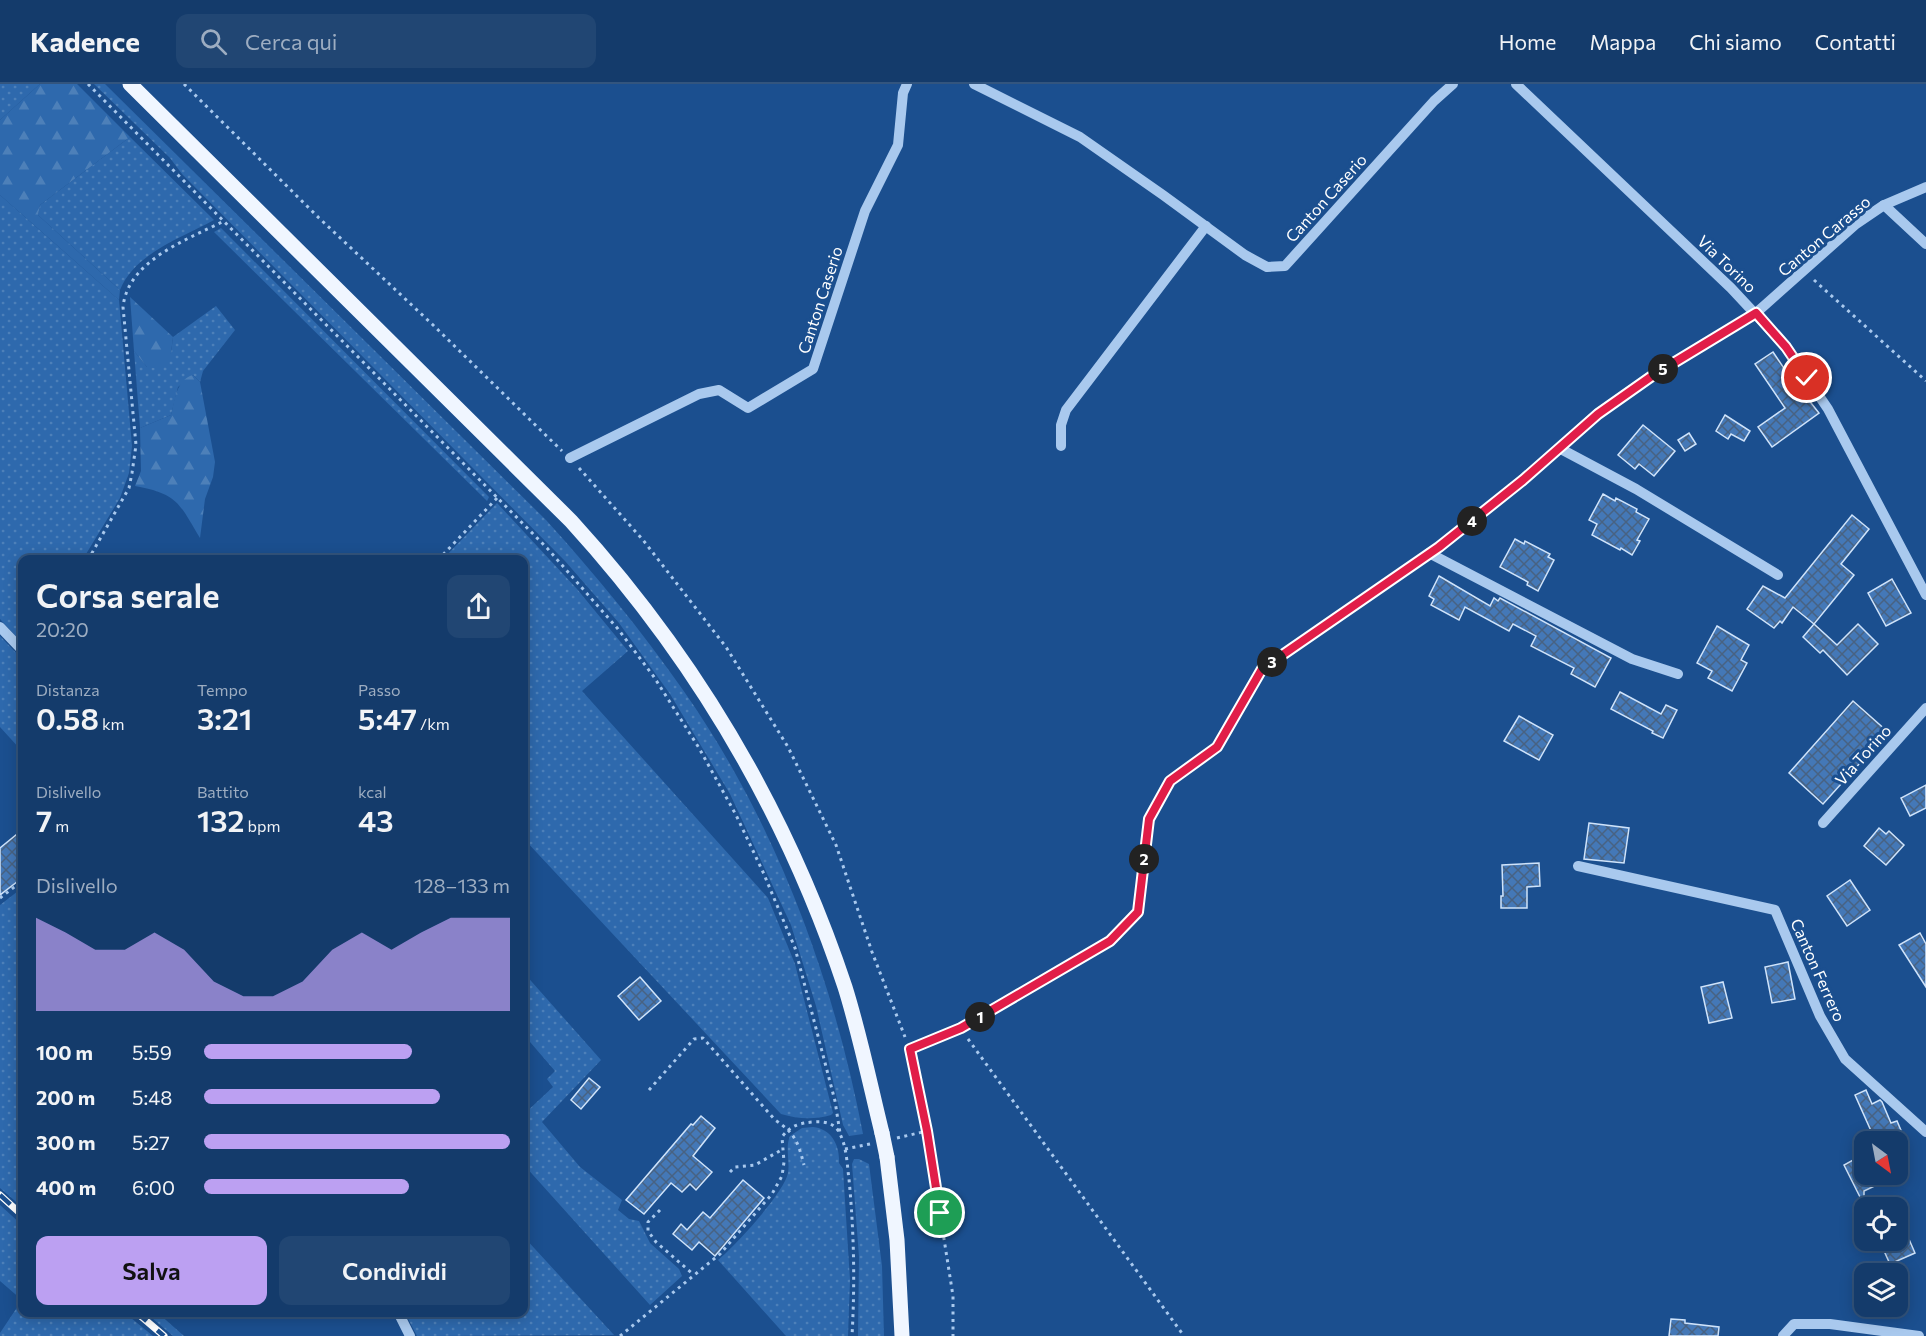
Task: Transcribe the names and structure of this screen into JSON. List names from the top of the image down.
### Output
{
  "streets": {
    "street": [
      "Canton Caserio",
      "Canton Carasso",
      "Via Torino",
      "Canton Ferrero"
    ]
  },
  "crossings": [
    ["Canton Carasso", "Via Torino"]
  ],
  "north": "bottom right",
  "page": {
    "header": "Kadence",
    "search": "Cerca qui",
    "nav": [
      "Home",
      "Mappa",
      "Chi siamo",
      "Contatti"
    ],
    "pins": [
      "5",
      "4",
      "3",
      "2",
      "1"
    ],
    "heading": ["Corsa serale", "20:20"],
    "stats": [
      ["Distanza", "0.58 km"],
      ["Tempo", "3:21"],
      ["Passo", "5:47 /km"],
      ["Dislivello", "7 m"],
      ["Battito", "132 bpm"],
      ["kcal", "43"]
    ],
    "chart": ["Dislivello", "128–133 m"],
    "list": [
      {
        "name": "100 m",
        "note": "5:59"
      },
      {
        "name": "200 m",
        "note": "5:48"
      },
      {
        "name": "300 m",
        "note": "5:27"
      },
      {
        "name": "400 m",
        "note": "6:00"
      }
    ],
    "buttons": ["Salva", "Condividi"]
  }
}
